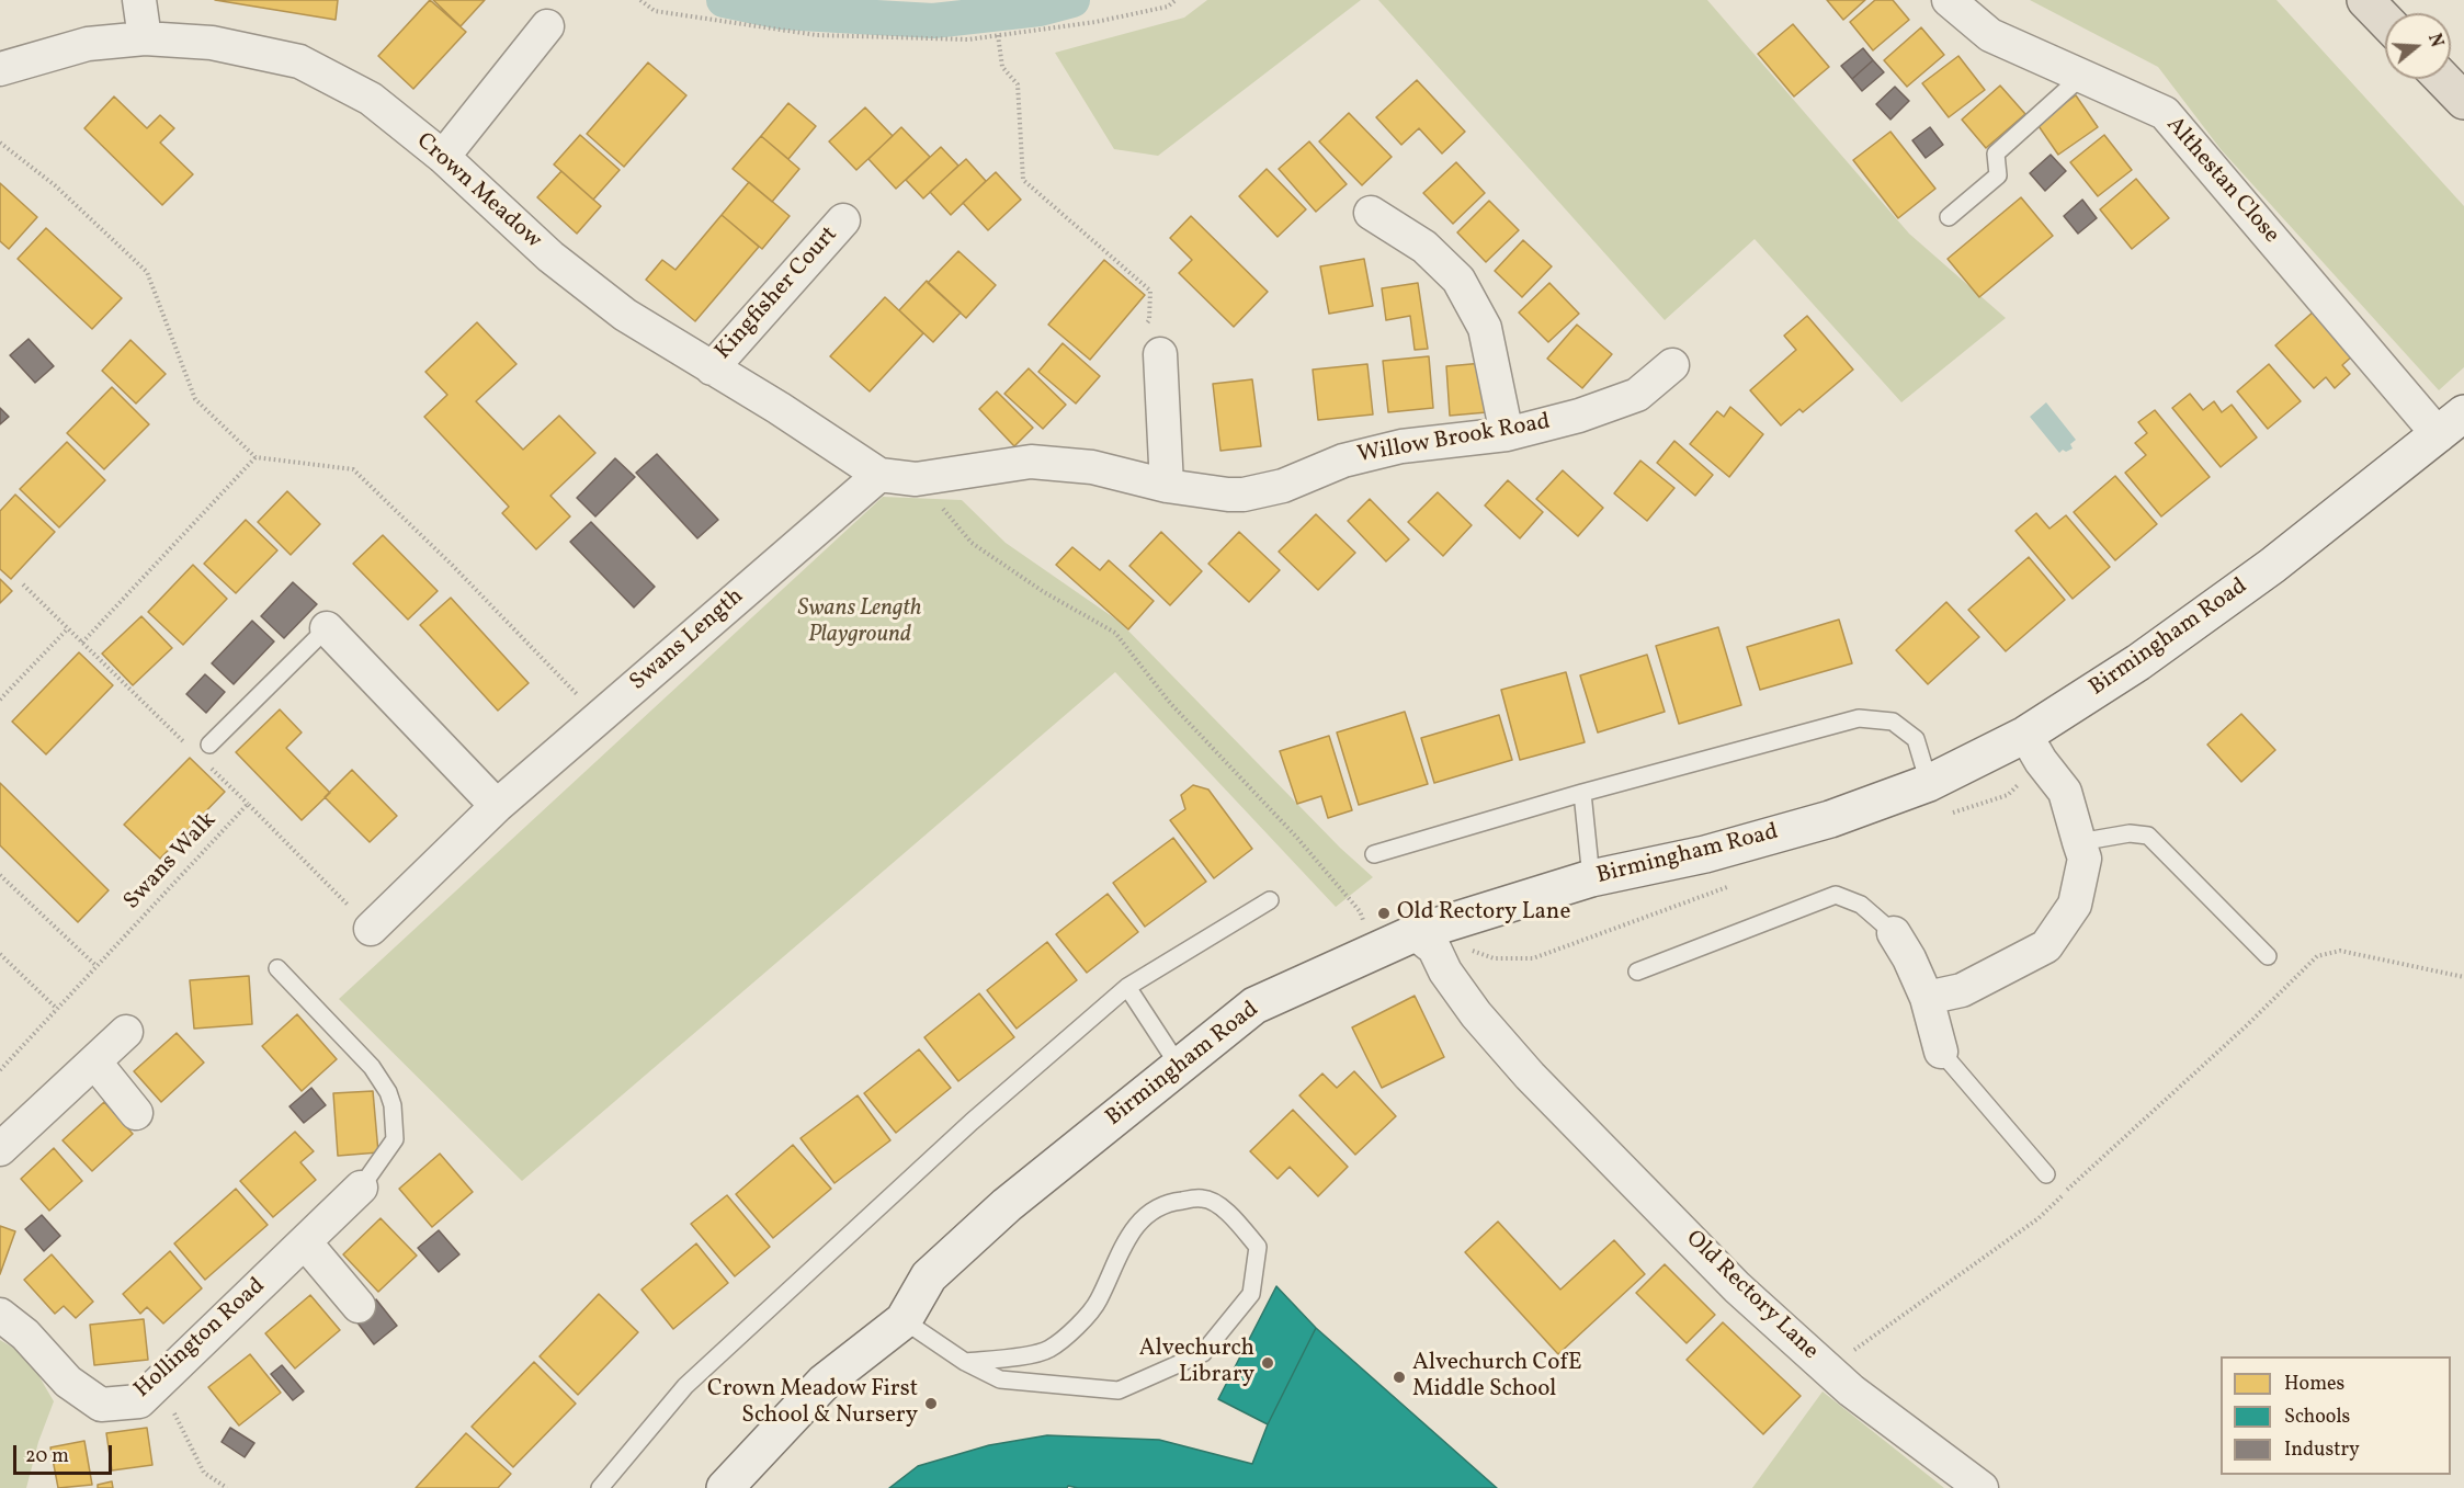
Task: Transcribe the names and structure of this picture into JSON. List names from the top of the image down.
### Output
{
  "streets": {
    "main road": ["Birmingham Road"],
    "street": [
      "Althestan Close",
      "Crown Meadow",
      "Kingfisher Court",
      "Willow Brook Road",
      "Swans Length",
      "Old Rectory Lane",
      "Hollington Road"
    ],
    "path": ["Swans Walk"]
  },
  "crossings": [
    ["Althestan Close", "Birmingham Road"],
    ["Crown Meadow", "Kingfisher Court"],
    ["Crown Meadow", "Willow Brook Road"],
    ["Crown Meadow", "Swans Length"],
    ["Birmingham Road", "Old Rectory Lane"],
    ["Swans Length", "Swans Walk"]
  ],
  "parks": ["Swans Length Playground"],
  "places": [
    "Old Rectory Lane",
    "Alvechurch Library",
    "Alvechurch CofE Middle School",
    "Crown Meadow First School & Nursery"
  ],
  "legend": ["Homes", "Schools", "Industry"],
  "scale_bar": "20 m",
  "north": "right"
}
